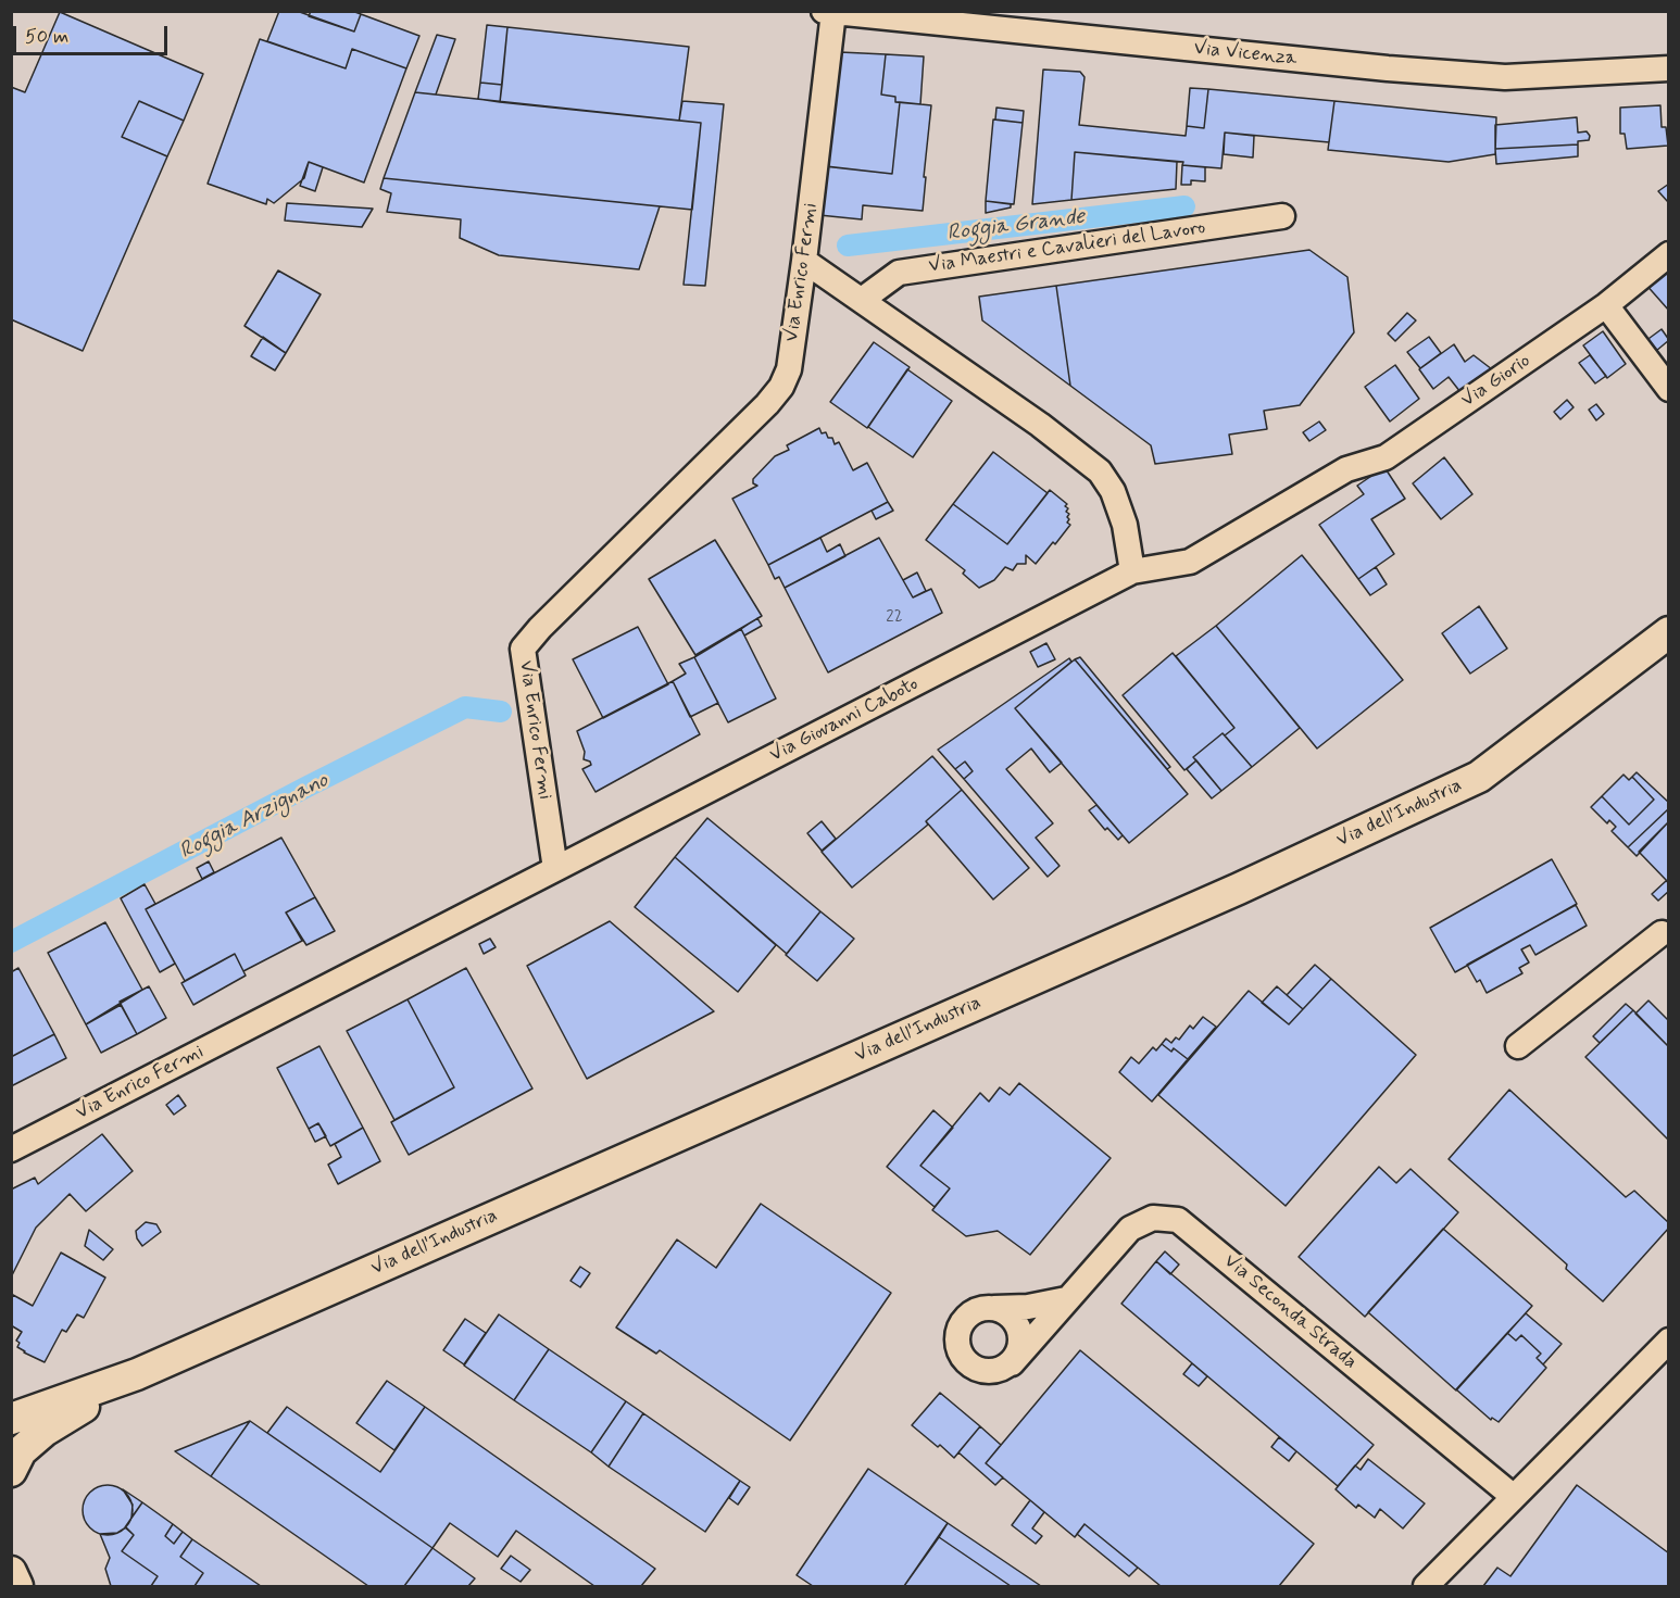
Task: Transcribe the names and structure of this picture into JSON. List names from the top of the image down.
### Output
{
  "streets": {
    "main road": ["Via dell'Industria"],
    "street": [
      "Via Vicenza",
      "Via Maestri e Cavalieri del Lavoro",
      "Via Enrico Fermi",
      "Via Giorio",
      "Via Giovanni Caboto",
      "Via Seconda Strada"
    ]
  },
  "crossings": [
    ["Via Vicenza", "Via Enrico Fermi"],
    ["Via Enrico Fermi", "Via Giovanni Caboto"],
    ["Via Giorio", "Via Giovanni Caboto"]
  ],
  "water": ["Roggia Grande", "Roggia Arzignano"],
  "house_numbers": ["22"],
  "scale_bar": "50 m"
}
